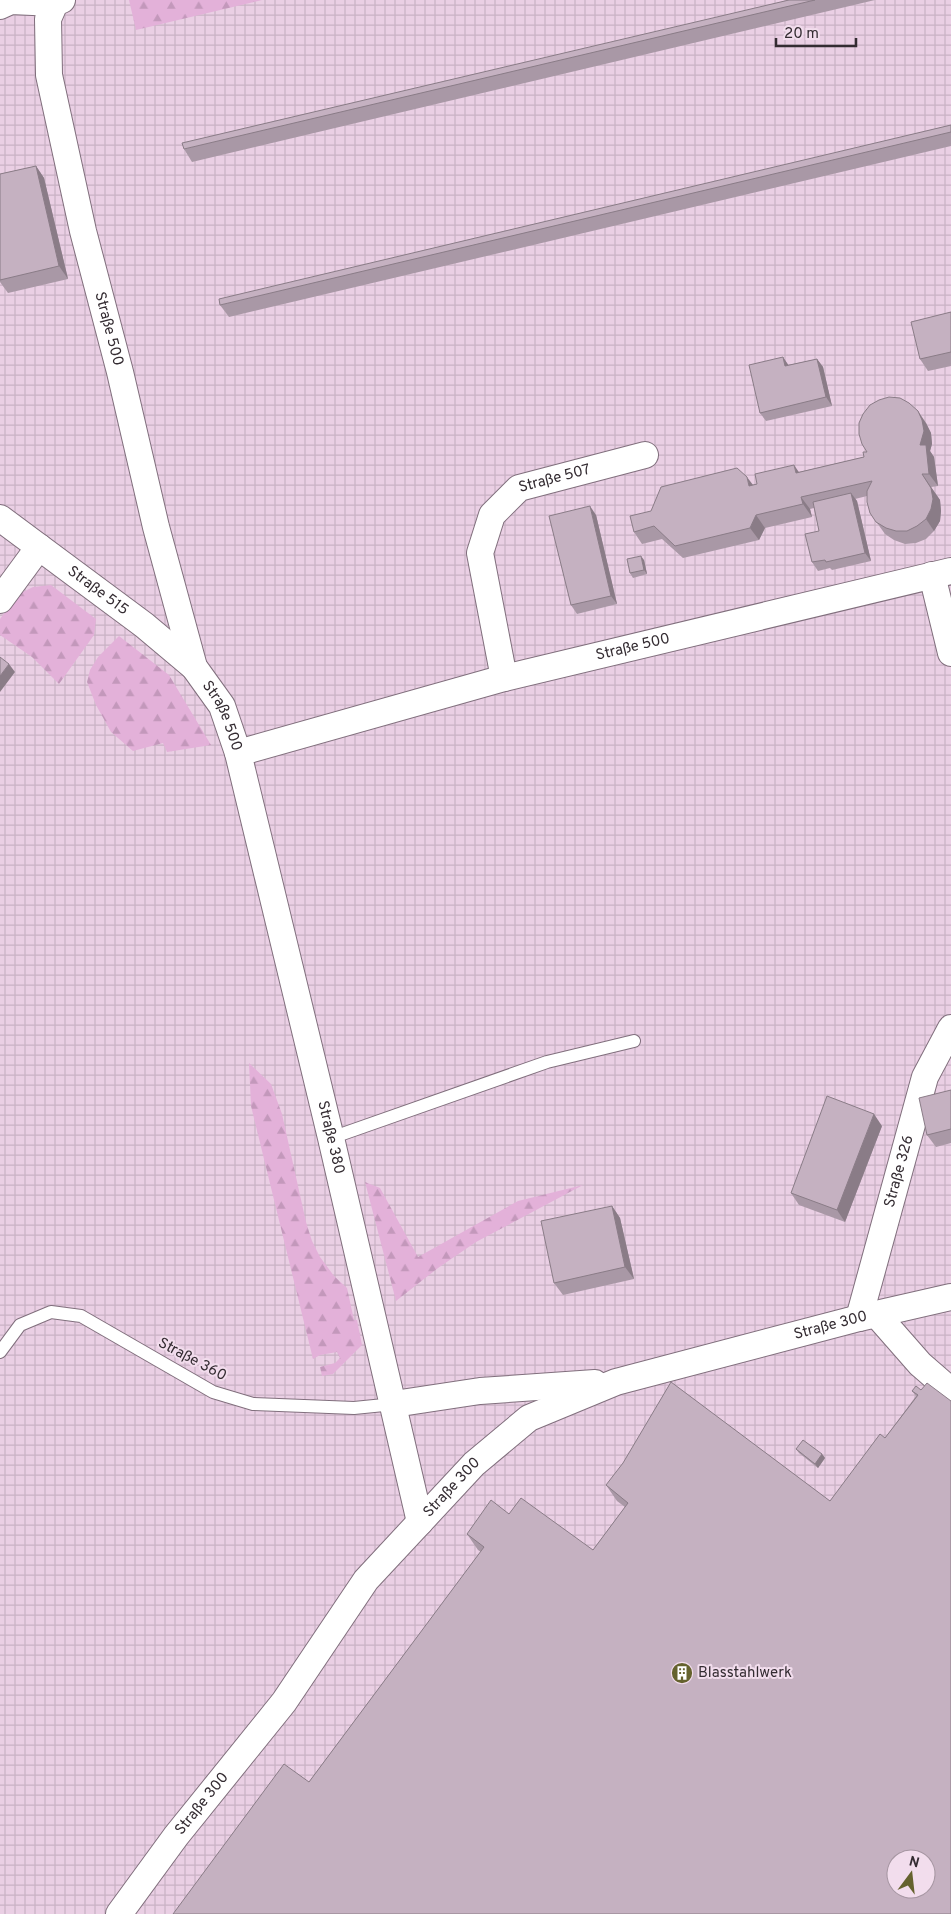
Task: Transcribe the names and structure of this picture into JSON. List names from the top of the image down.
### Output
{
  "streets": {
    "street": [
      "Straße 500",
      "Straße 507",
      "Straße 515",
      "Straße 380",
      "Straße 326",
      "Straße 300"
    ],
    "lane": ["Straße 360"]
  },
  "crossings": [
    ["Straße 500", "Straße 507"],
    ["Straße 500", "Straße 515"],
    ["Straße 500", "Straße 380"],
    ["Straße 380", "Straße 300"],
    ["Straße 380", "Straße 360"],
    ["Straße 326", "Straße 300"]
  ],
  "places": {
    "building": ["Blasstahlwerk"]
  },
  "scale_bar": "20 m",
  "north": "top"
}
